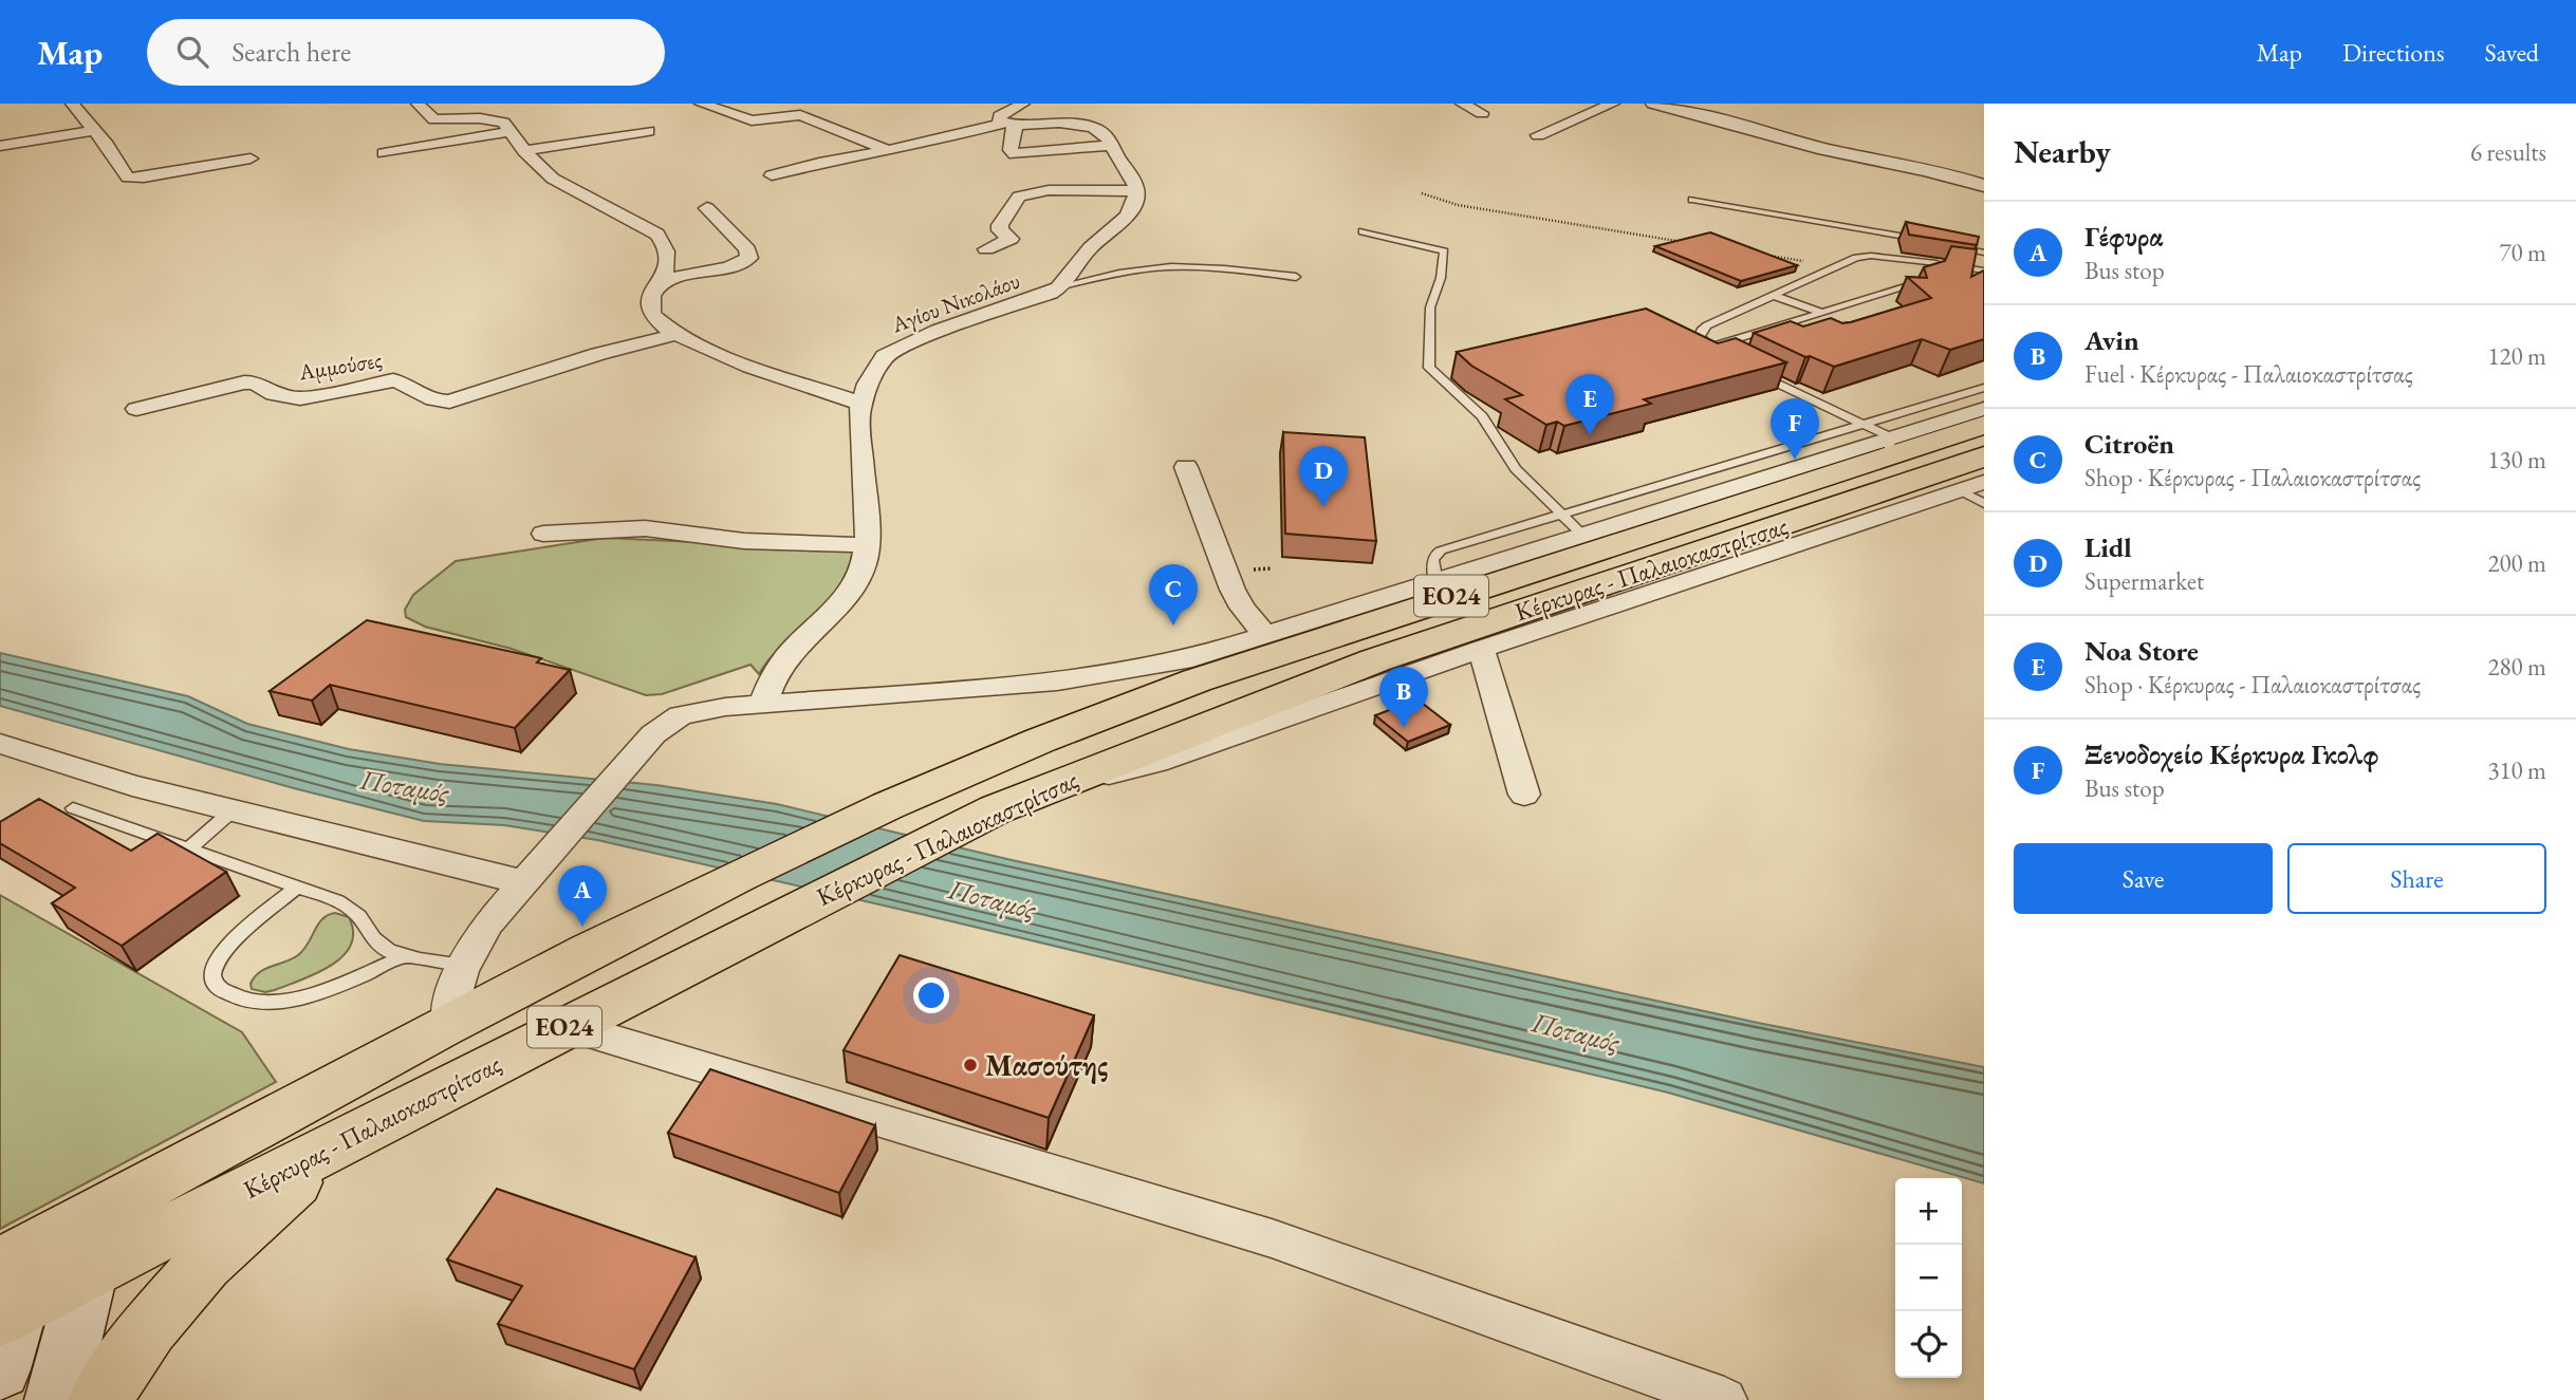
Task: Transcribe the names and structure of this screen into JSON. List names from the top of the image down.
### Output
{
  "streets": {
    "main road": ["Κέρκυρας - Παλαιοκαστρίτσας", "ΕΟ24"],
    "street": ["Αγίου Νικολάου", "Αμμούσες"]
  },
  "water": ["Ποταμός"],
  "places": ["Μασούτης"],
  "page": {
    "header": "Map",
    "search": "Search here",
    "nav": ["Map", "Directions", "Saved"],
    "heading": ["Nearby", "6 results"],
    "list": [
      {
        "mark": "A",
        "name": "Γέφυρα",
        "note": "Bus stop",
        "value": "70 m"
      },
      {
        "mark": "B",
        "name": "Avin",
        "note": "Fuel · Κέρκυρας - Παλαιοκαστρίτσας",
        "value": "120 m"
      },
      {
        "mark": "C",
        "name": "Citroën",
        "note": "Shop · Κέρκυρας - Παλαιοκαστρίτσας",
        "value": "130 m"
      },
      {
        "mark": "D",
        "name": "Lidl",
        "note": "Supermarket",
        "value": "200 m"
      },
      {
        "mark": "E",
        "name": "Noa Store",
        "note": "Shop · Κέρκυρας - Παλαιοκαστρίτσας",
        "value": "280 m"
      },
      {
        "mark": "F",
        "name": "Ξενοδοχείο Κέρκυρα Γκολφ",
        "note": "Bus stop",
        "value": "310 m"
      }
    ],
    "pins": [
      "E",
      "F",
      "D",
      "C",
      "B",
      "A"
    ],
    "buttons": ["Save", "Share"],
    "map_buttons": ["+", "−"]
  }
}
